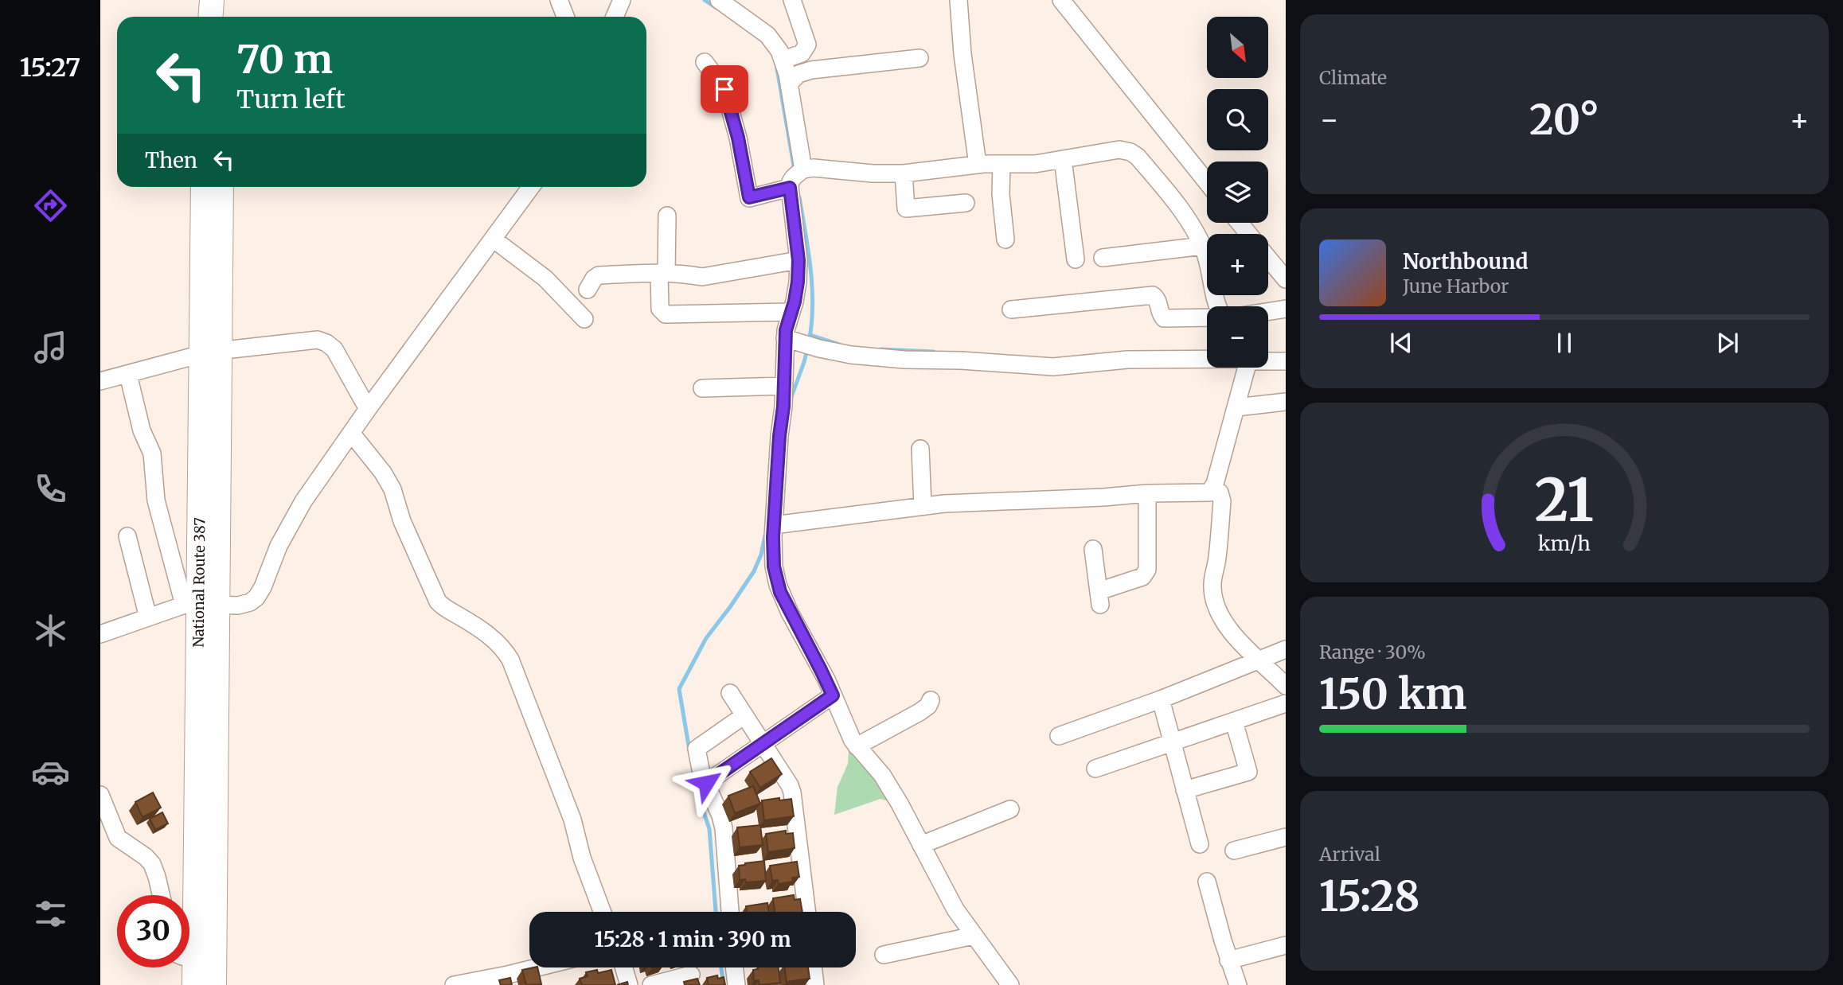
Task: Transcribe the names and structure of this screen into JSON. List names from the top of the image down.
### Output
{
  "streets": {
    "highway": ["National Route 387"]
  },
  "north": "bottom right",
  "page": {
    "tabs": "15:27",
    "tile": [
      "Climate",
      ["Range · 30%", "150 km"],
      ["Arrival", "15:28"]
    ],
    "map_buttons": ["+", "−"],
    "turn": ["70 m", "Turn left"],
    "heat": ["−", "20°", "+"],
    "then": "Then",
    "song": ["Northbound", "June Harbor"],
    "limit": "30",
    "trip": "15:28 · 1 min · 390 m",
    "gauge": ["21", "km/h"]
  }
}
